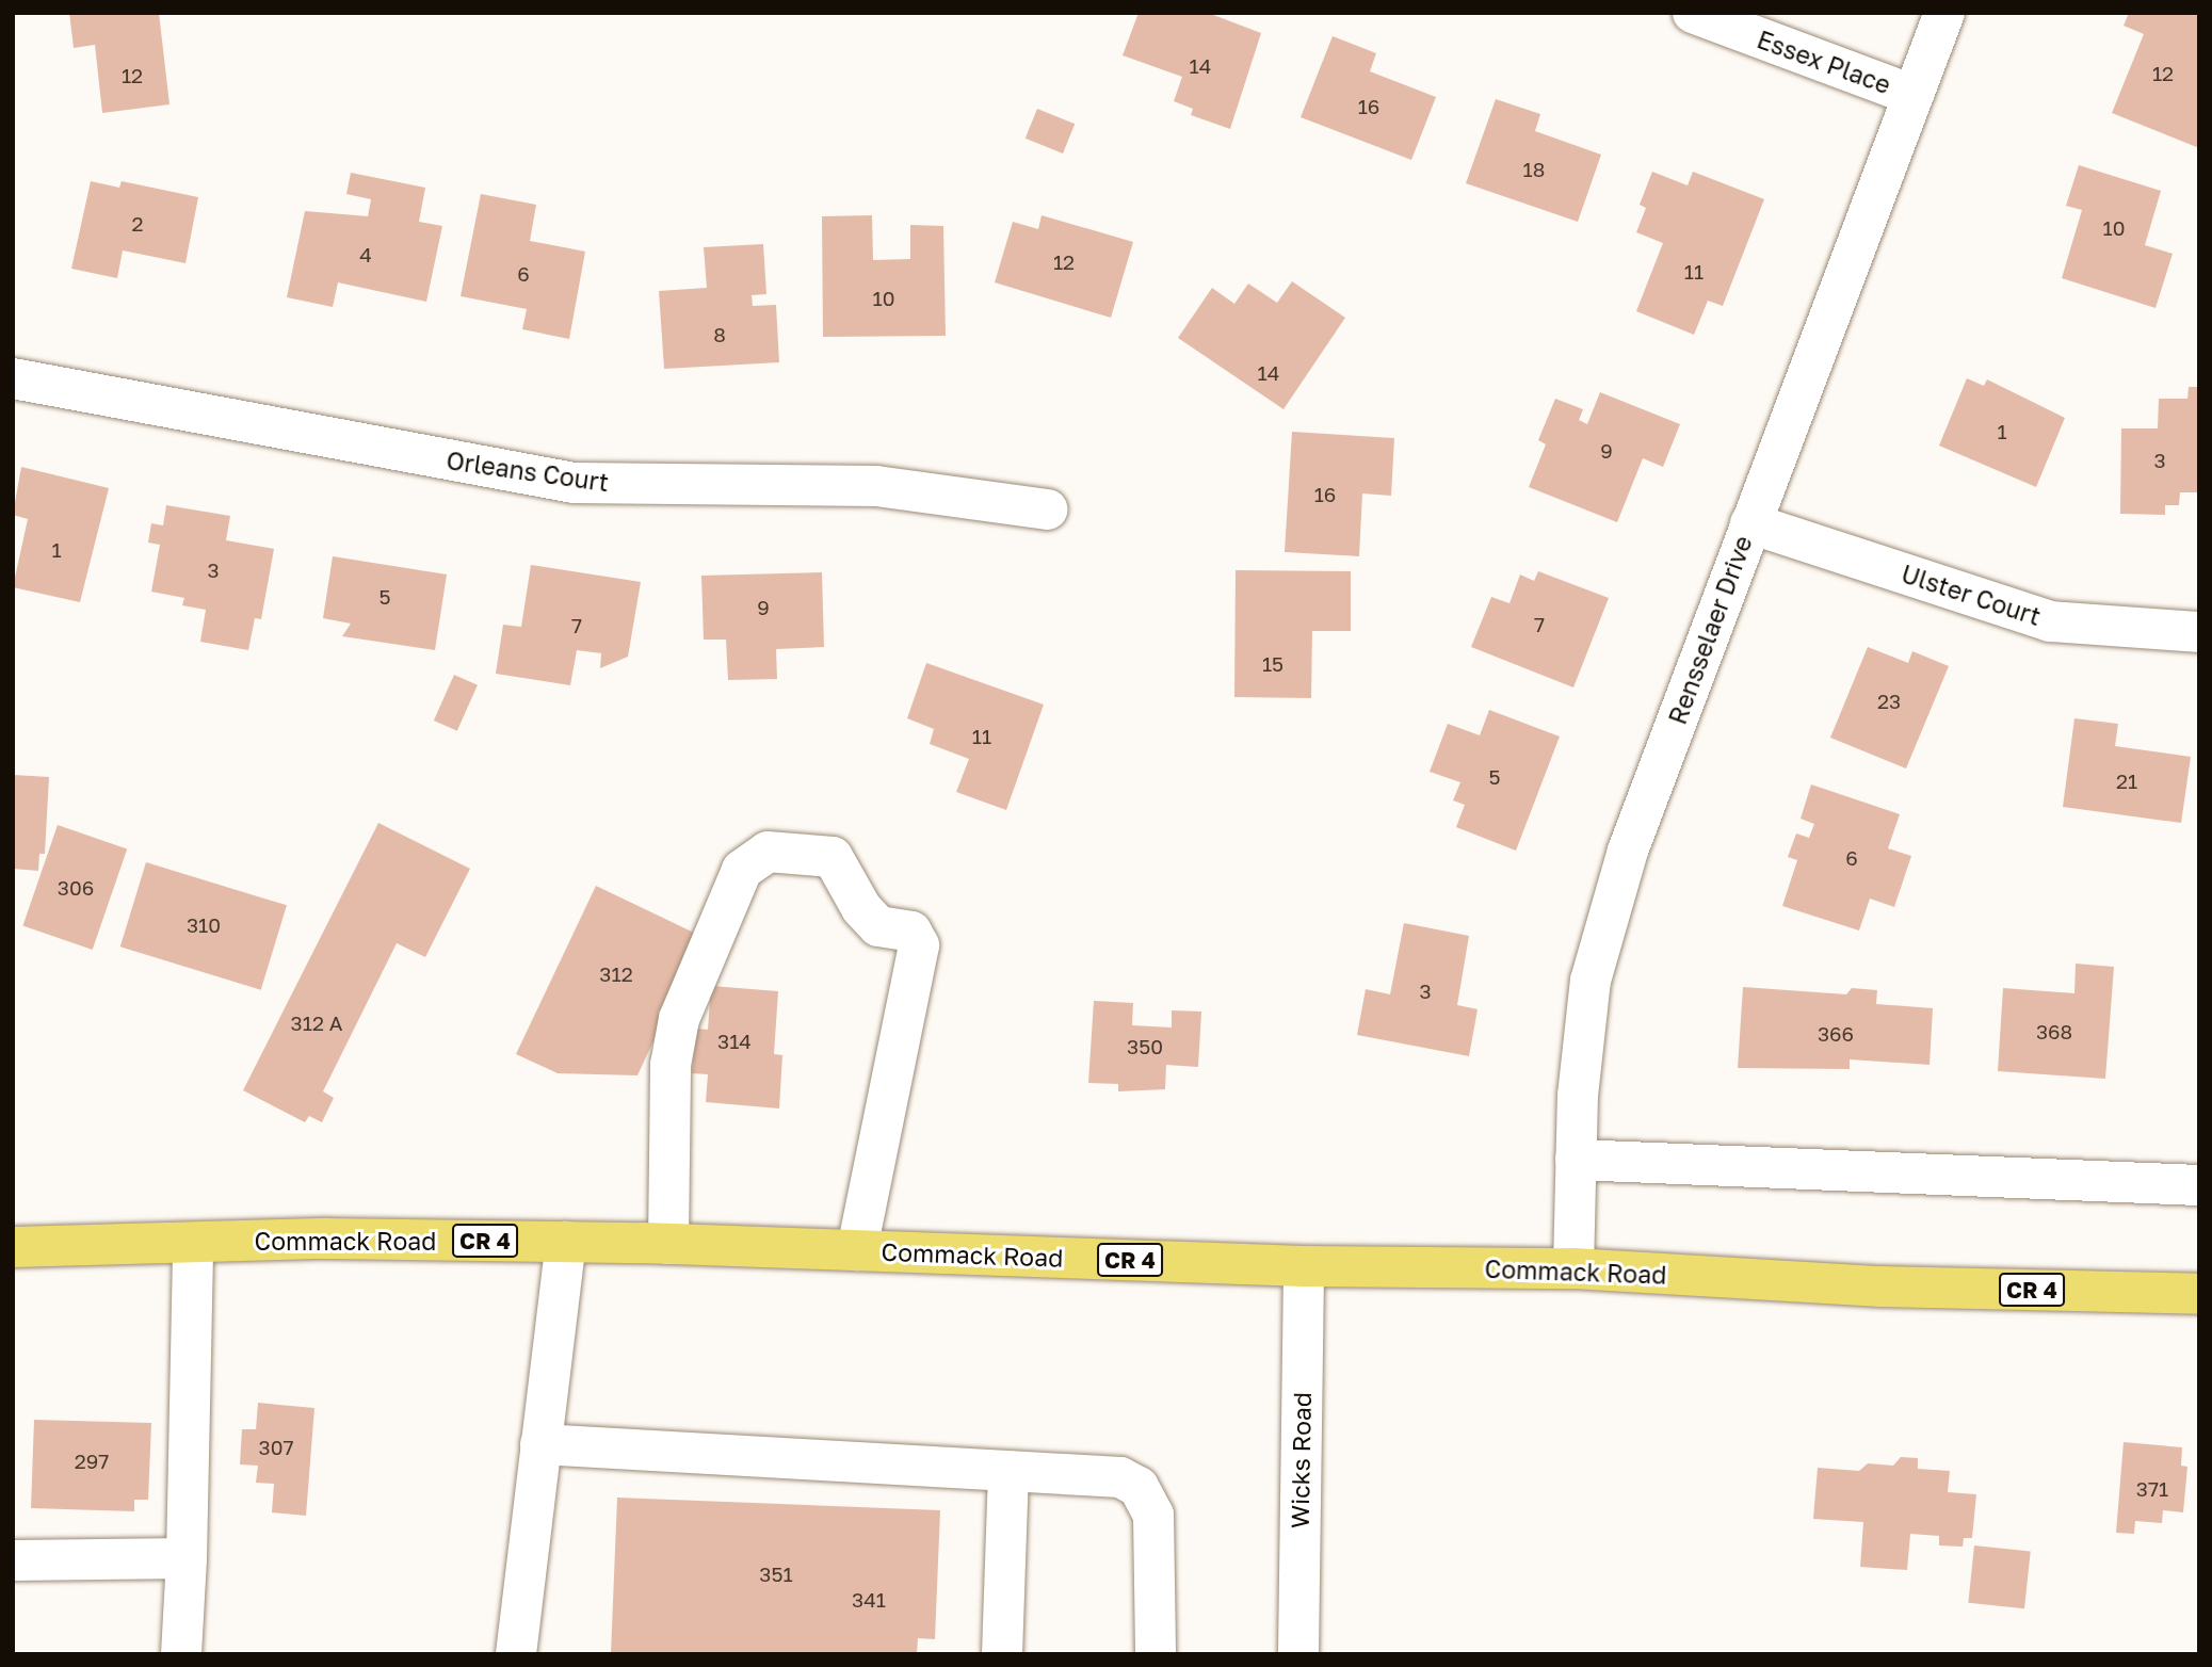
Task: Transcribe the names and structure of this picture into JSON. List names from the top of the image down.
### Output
{
  "streets": {
    "main road": ["Commack Road", "CR 4"],
    "street": [
      "Essex Place",
      "Orleans Court",
      "Ulster Court",
      "Rensselaer Drive",
      "Wicks Road"
    ]
  },
  "crossings": [
    ["Essex Place", "Rensselaer Drive"],
    ["Ulster Court", "Rensselaer Drive"],
    ["Rensselaer Drive", "Commack Road"],
    ["Commack Road", "Wicks Road"]
  ],
  "house_numbers": [
    "14",
    "12",
    "12",
    "16",
    "18",
    "2",
    "10",
    "4",
    "12",
    "11",
    "6",
    "10",
    "8",
    "14",
    "1",
    "9",
    "3",
    "16",
    "1",
    "3",
    "5",
    "9",
    "7",
    "7",
    "15",
    "23",
    "11",
    "5",
    "21",
    "6",
    "306",
    "310",
    "312",
    "3",
    "312 A",
    "368",
    "366",
    "314",
    "350",
    "307",
    "297",
    "371",
    "351",
    "341"
  ]
}
